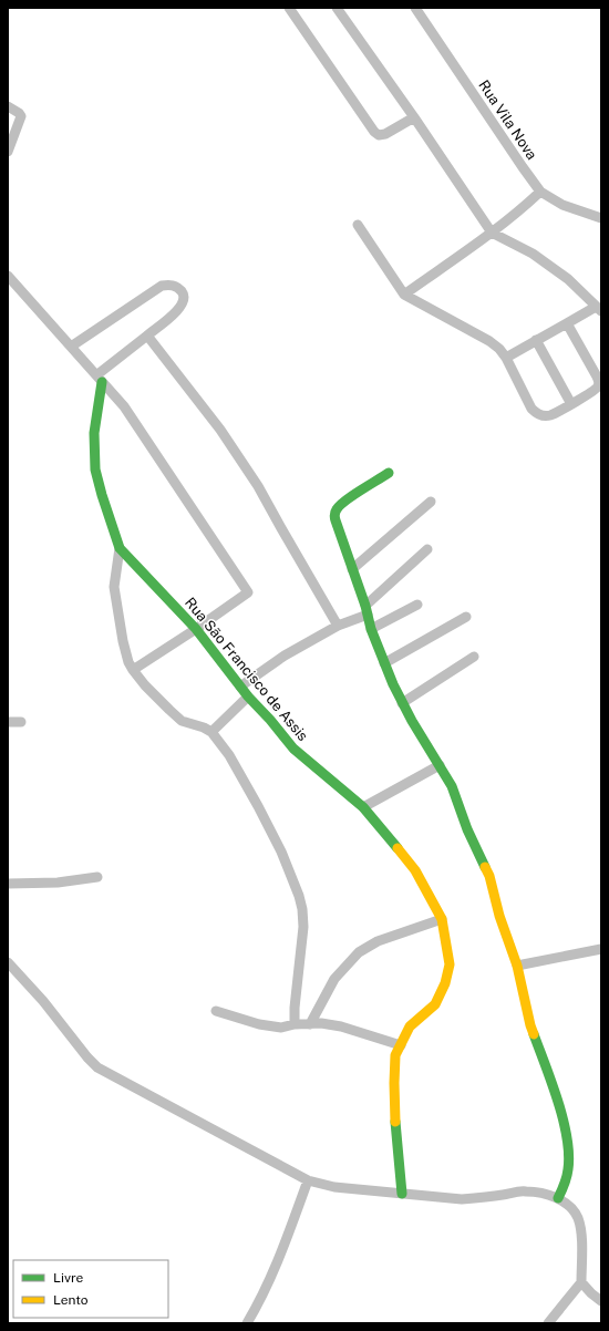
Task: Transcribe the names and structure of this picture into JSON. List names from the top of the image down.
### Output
{
  "streets": {
    "street": ["Rua Vila Nova", "Rua São Francisco de Assis"]
  },
  "legend": ["Livre", "Lento"]
}
